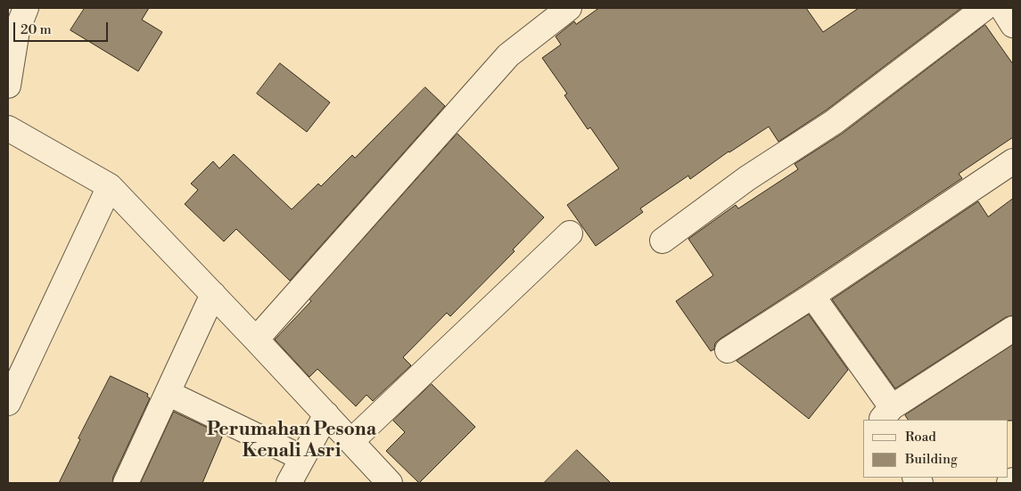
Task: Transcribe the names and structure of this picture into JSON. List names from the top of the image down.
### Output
{
  "districts": ["Perumahan Pesona Kenali Asri"],
  "legend": ["Road", "Building"],
  "scale_bar": "20 m"
}
